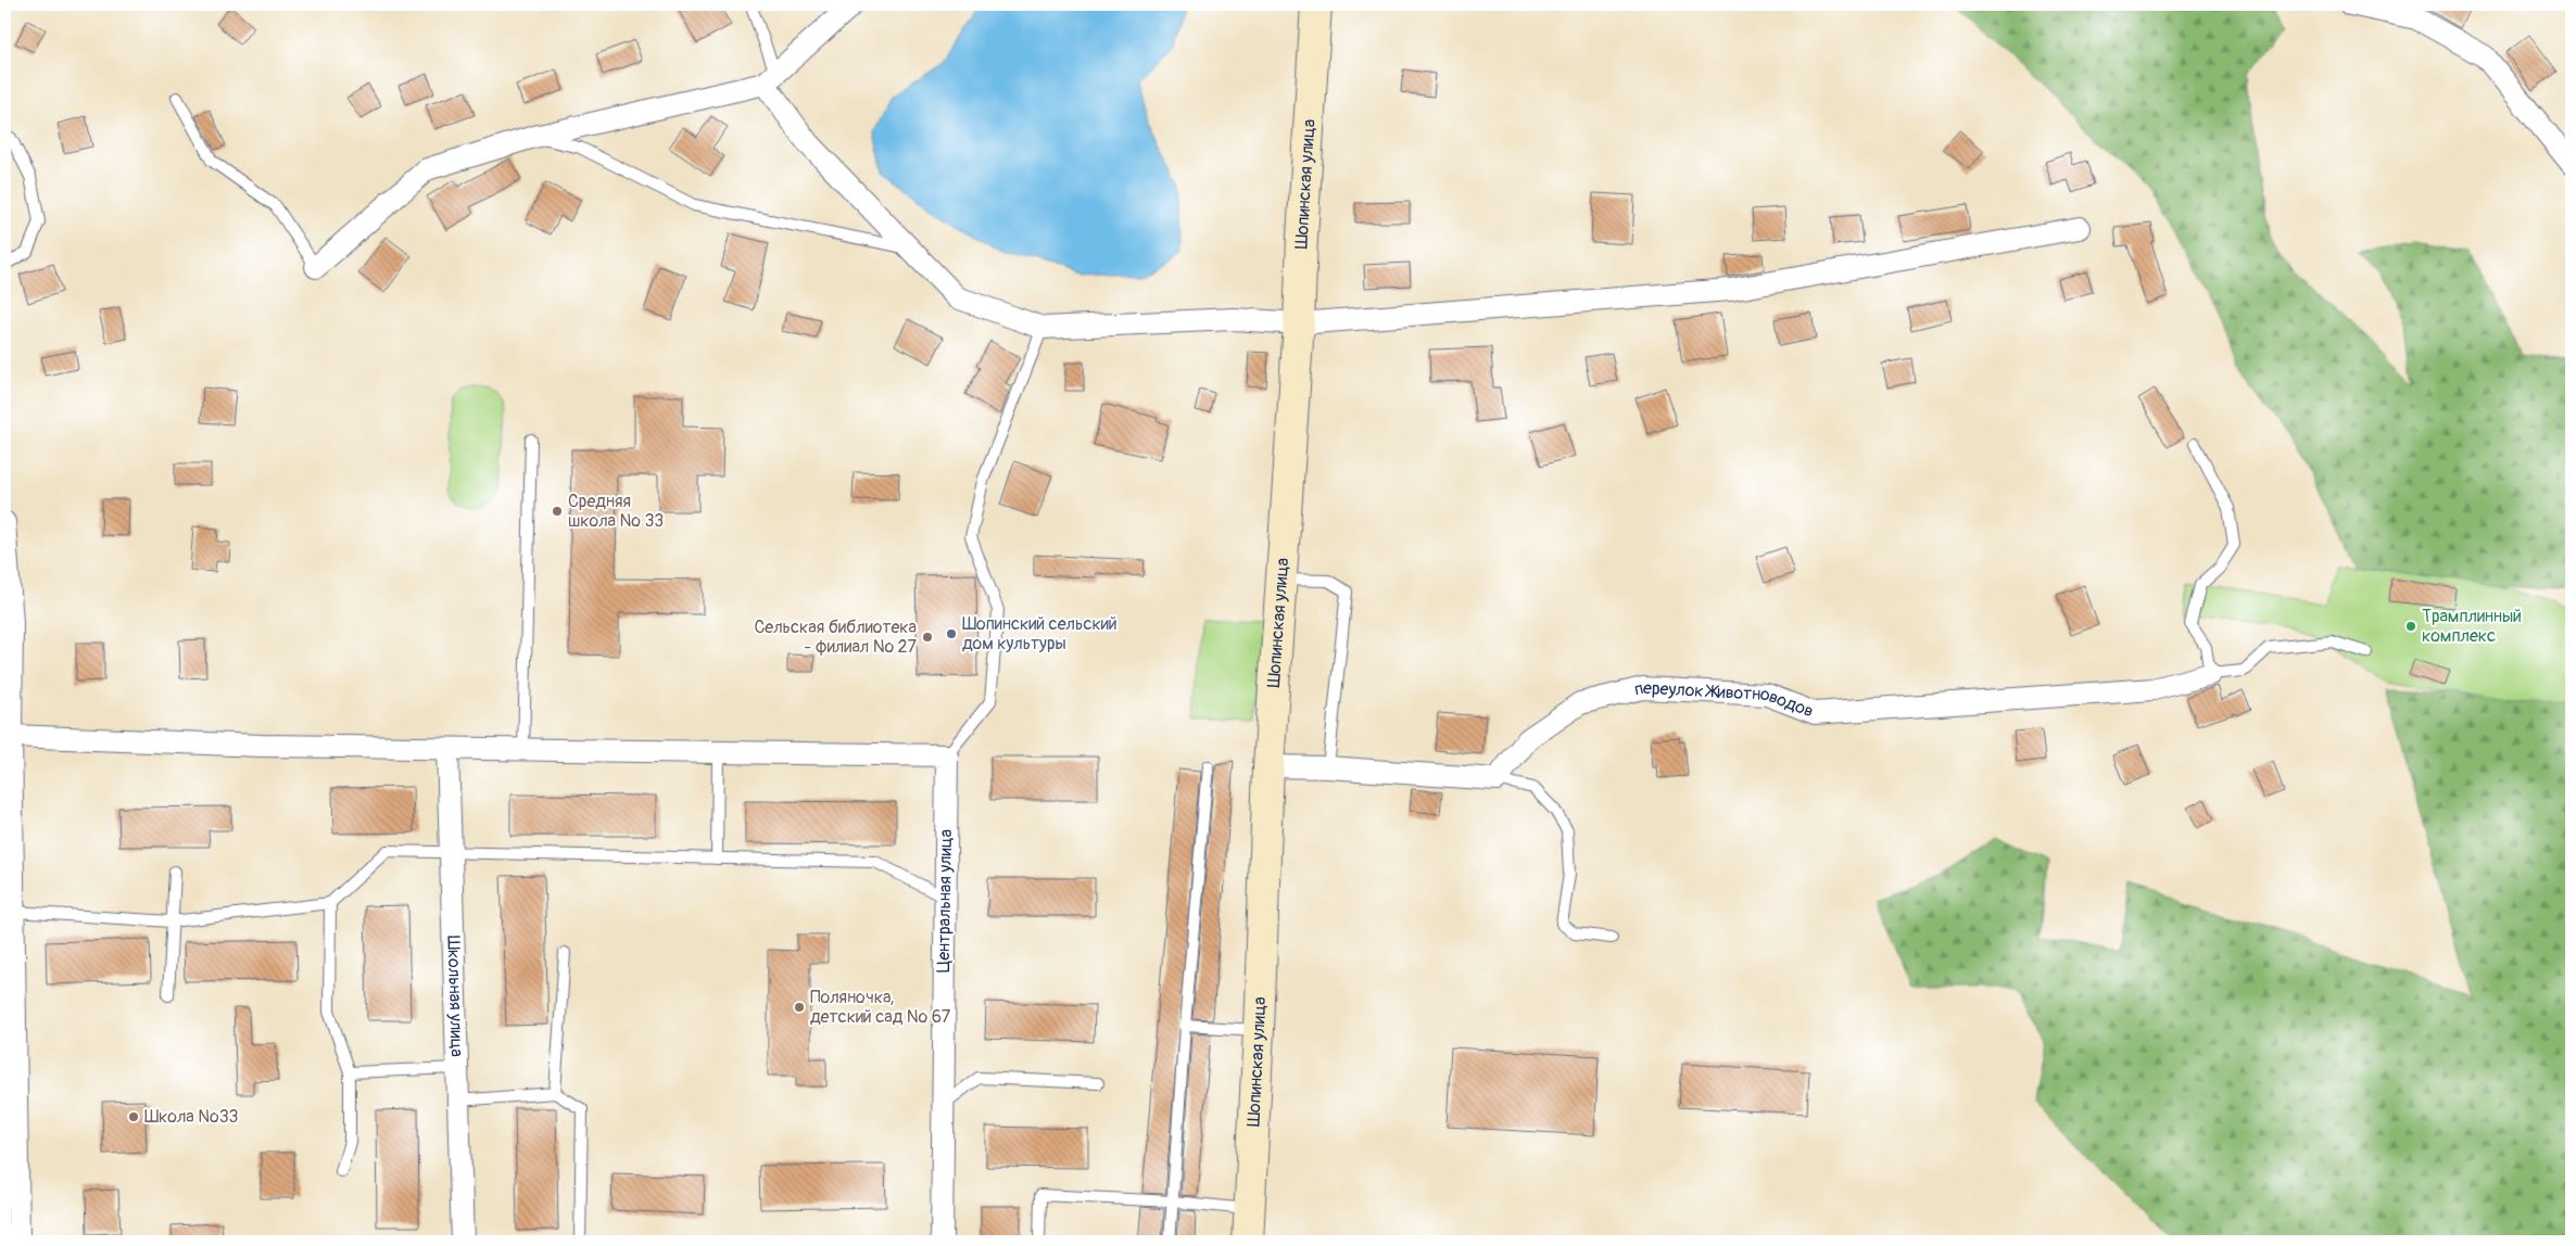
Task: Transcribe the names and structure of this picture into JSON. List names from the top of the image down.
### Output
{
  "streets": {
    "street": [
      "Шопинская улица",
      "переулок Животноводов",
      "Центральная улица",
      "Школьная улица"
    ]
  },
  "places": [
    "Средняя школа № 33",
    "Трамплинный комплекс",
    "Шопинский сельский дом культуры",
    "Сельская библиотека - филиал № 27",
    "Поляночка, детский сад № 67",
    "Школа №33"
  ]
}
